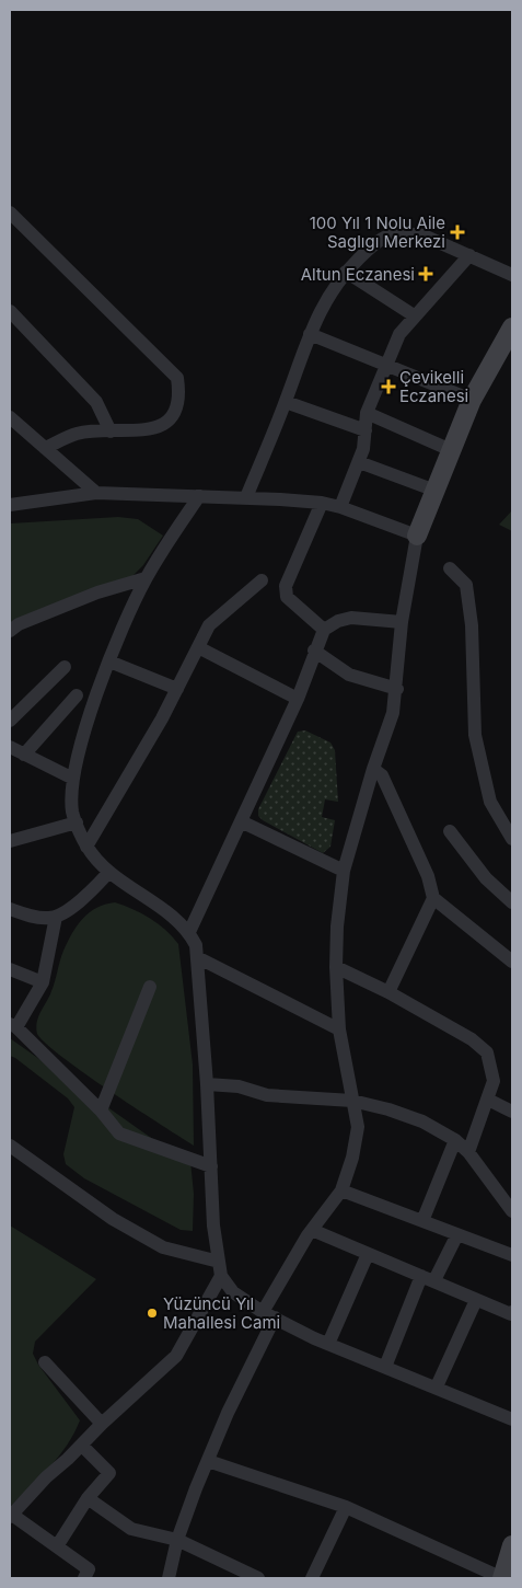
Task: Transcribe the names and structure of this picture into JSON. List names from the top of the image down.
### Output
{
  "places": {
    "health": ["100 Yıl 1 Nolu Aile Saglıgı Merkezi", "Altun Eczanesi", "Çevikelli Eczanesi"],
    "other": ["Yüzüncü Yıl Mahallesi Cami"]
  }
}
